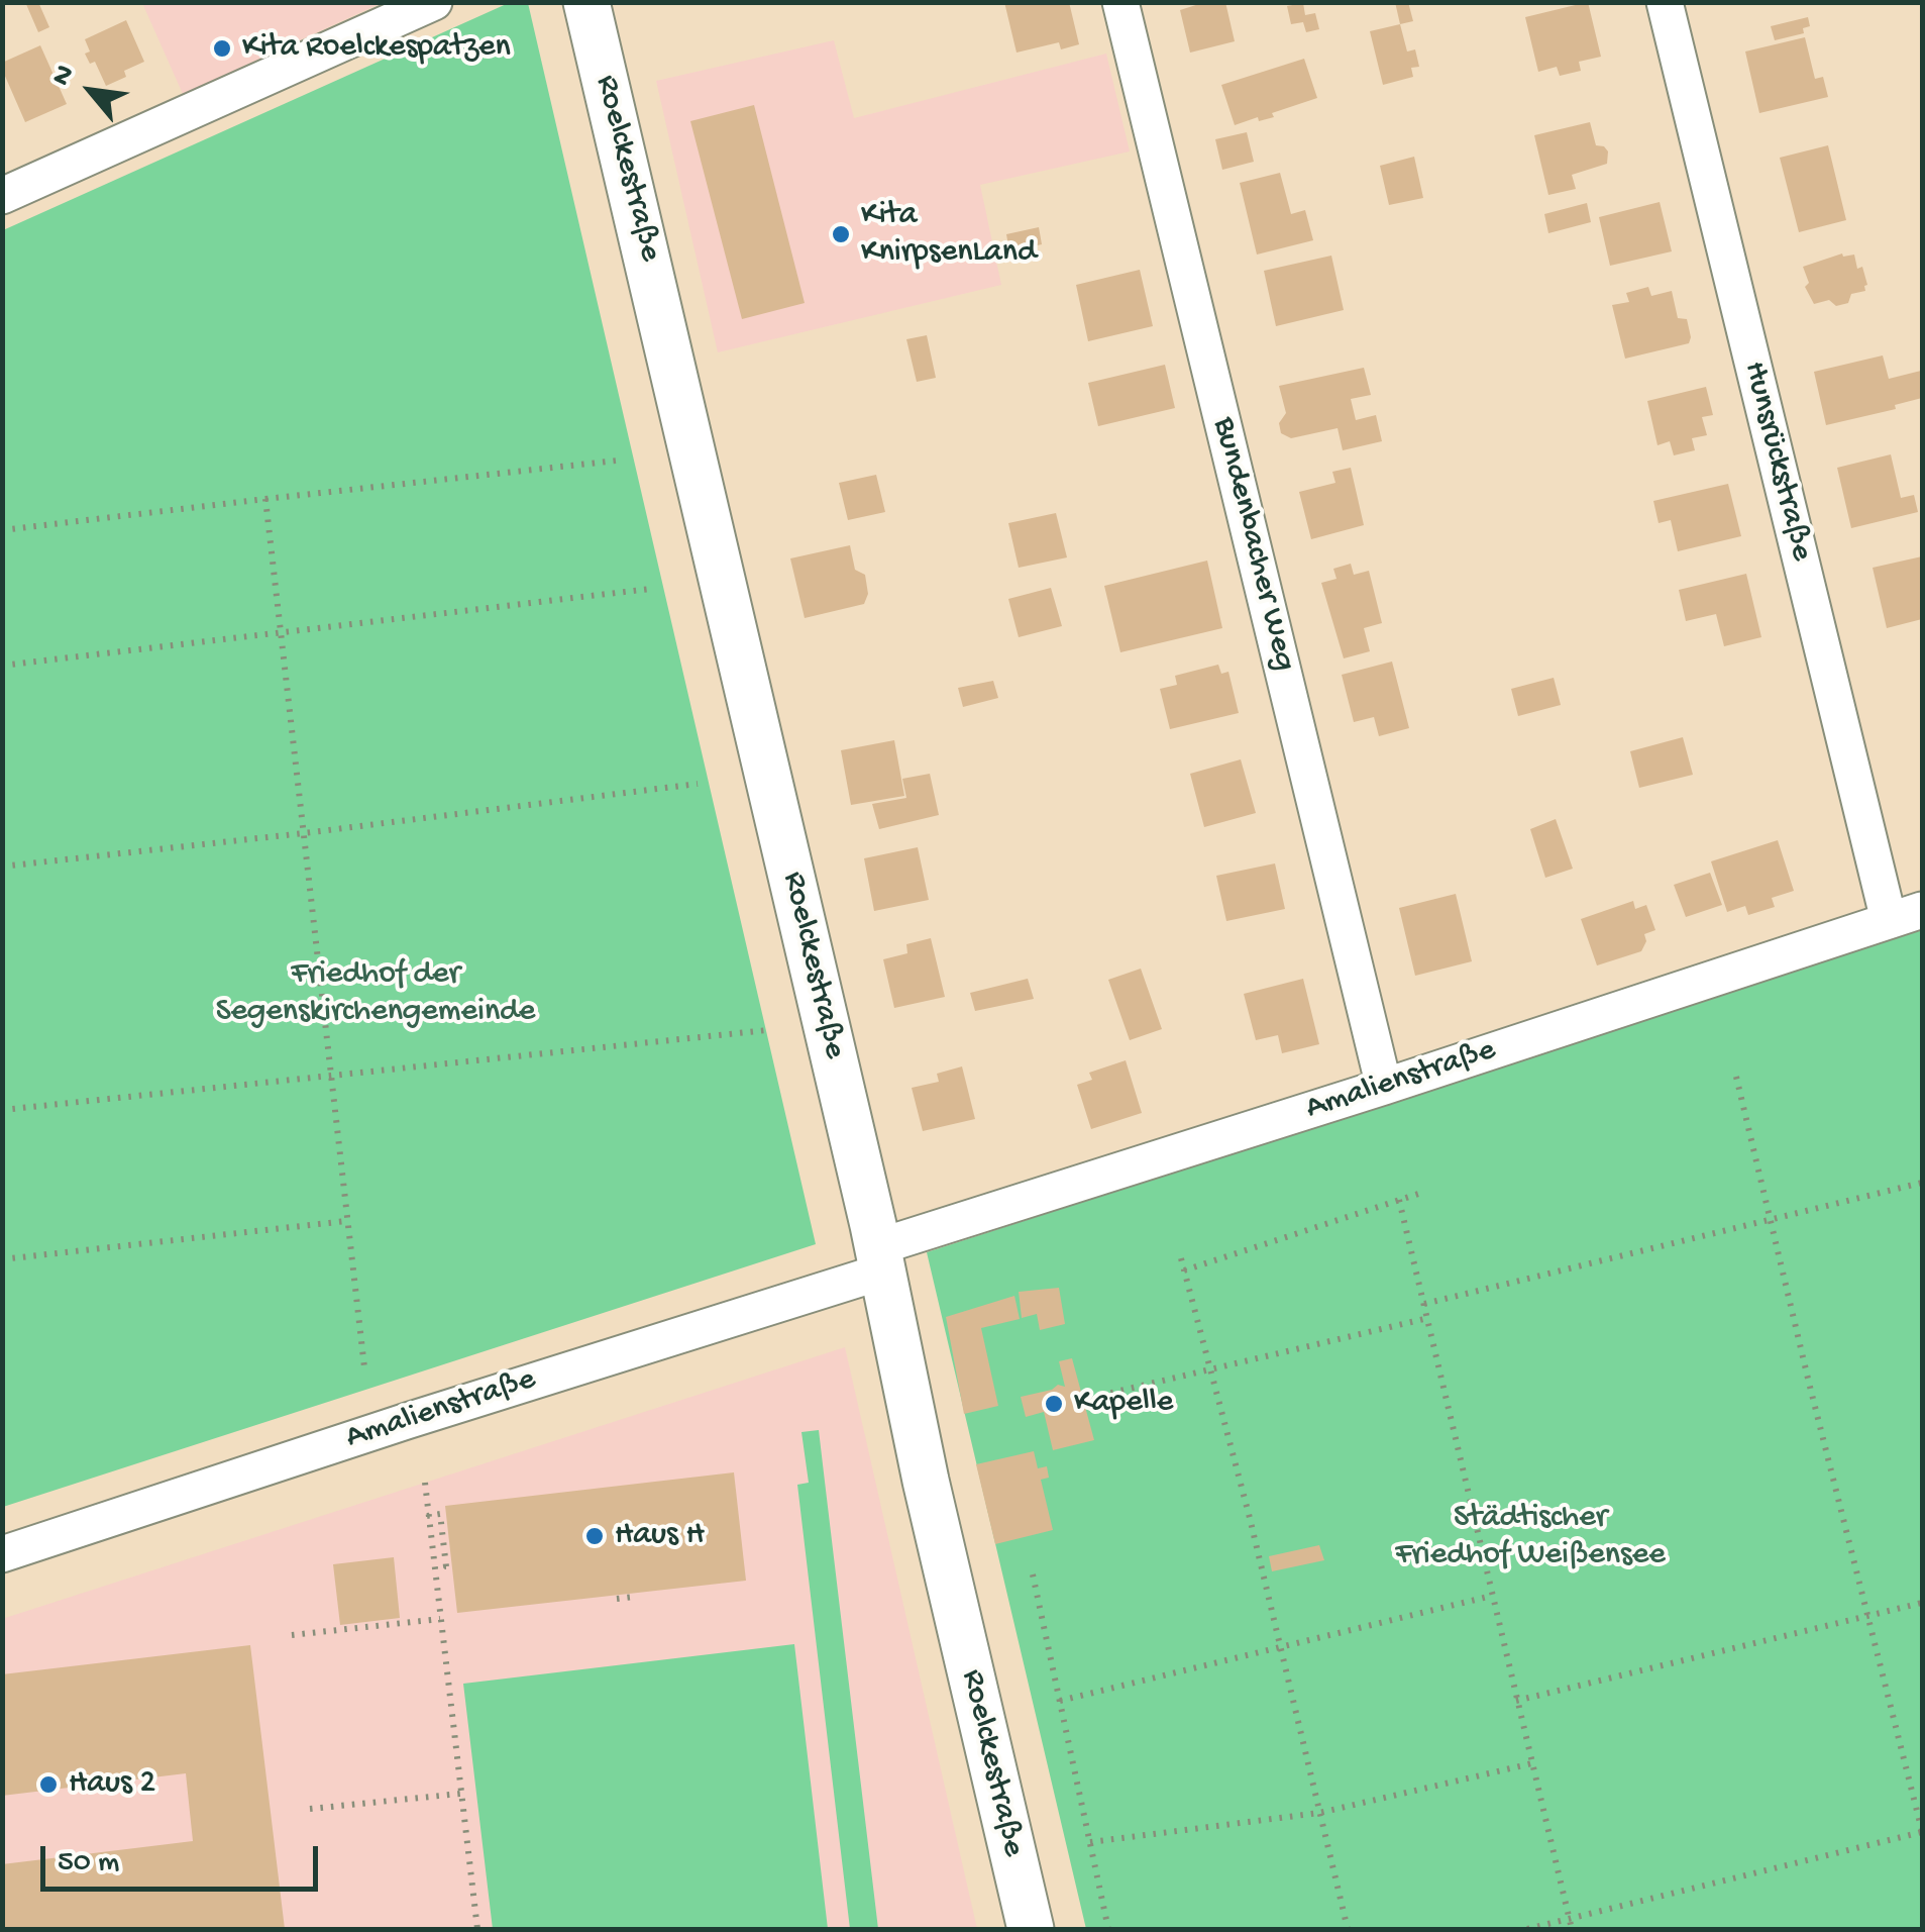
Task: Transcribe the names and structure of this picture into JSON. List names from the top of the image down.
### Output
{
  "streets": {
    "street": [
      "Roelckestraße",
      "Hunsrückstraße",
      "Bundenbacher Weg",
      "Amalienstraße"
    ]
  },
  "crossings": [
    ["Roelckestraße", "Amalienstraße"],
    ["Hunsrückstraße", "Amalienstraße"],
    ["Bundenbacher Weg", "Amalienstraße"]
  ],
  "parks": ["Friedhof der Segenskirchengemeinde", "Städtischer Friedhof Weißensee"],
  "places": [
    "Kita Roelckespatzen",
    "Kita KnirpsenLand",
    "Kapelle",
    "Haus H",
    "Haus 2"
  ],
  "scale_bar": "50 m",
  "north": "top left"
}
